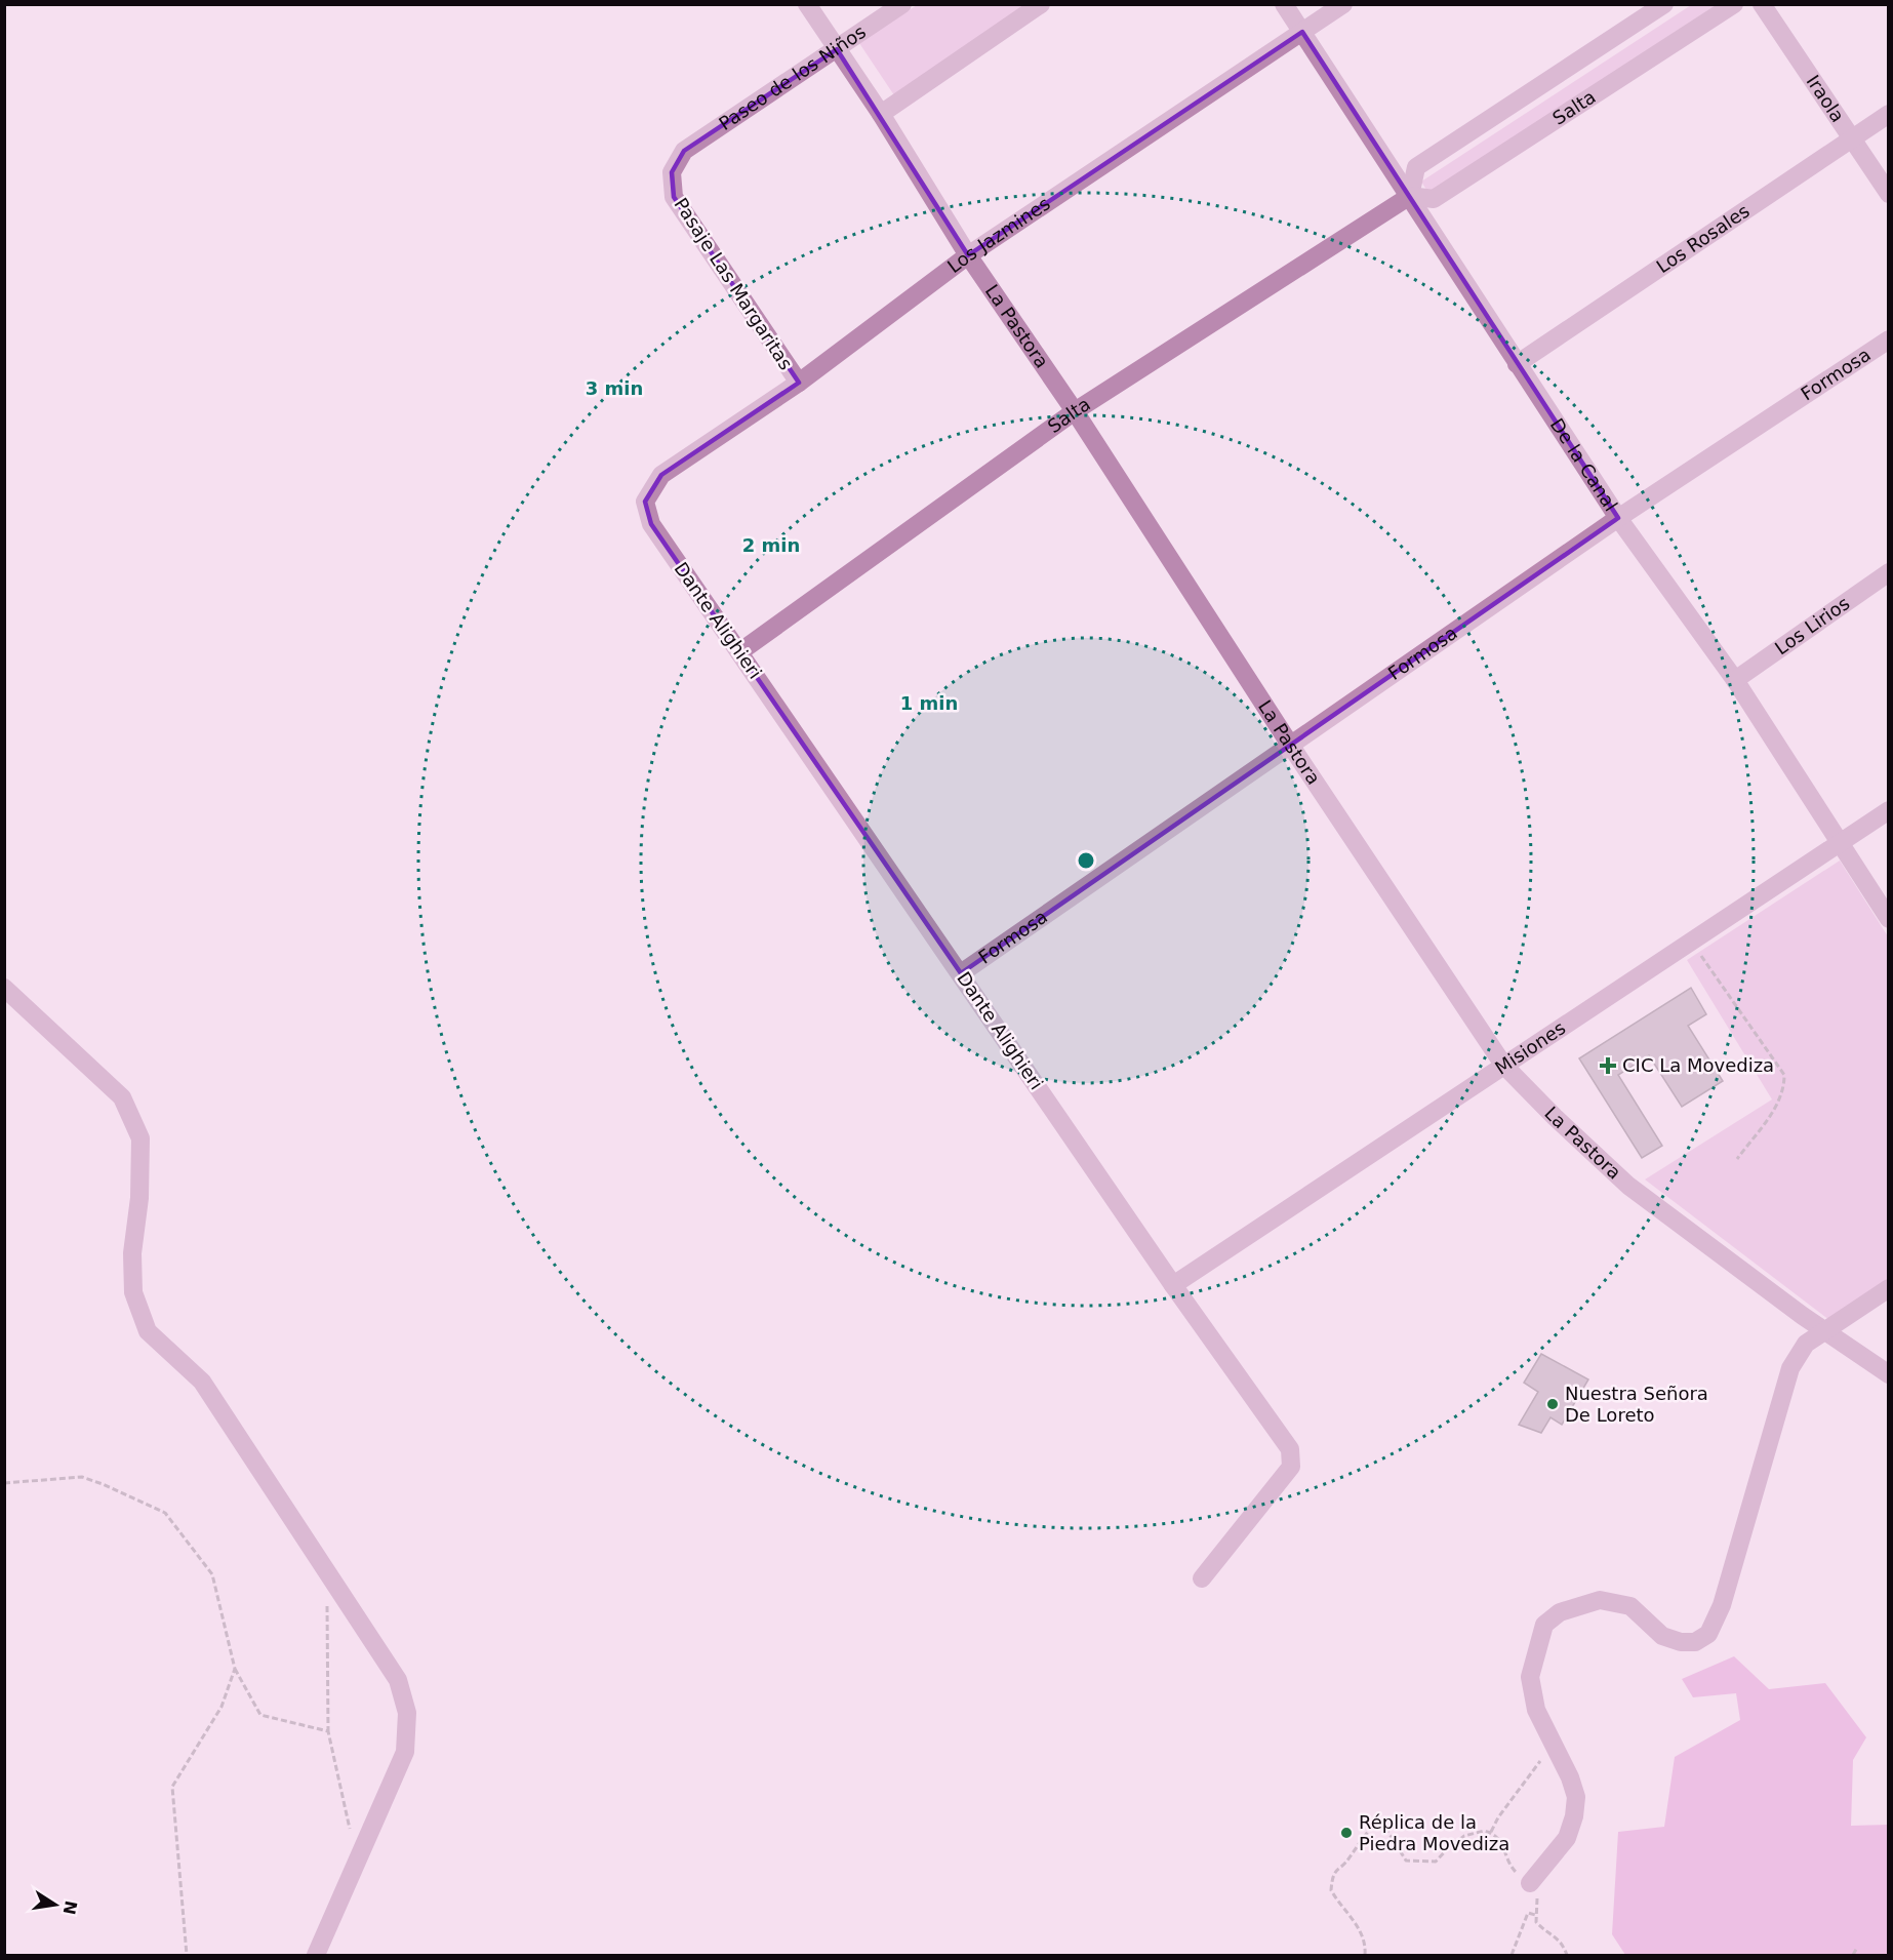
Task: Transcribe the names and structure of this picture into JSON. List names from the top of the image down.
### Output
{
  "streets": {
    "street": [
      "Paseo de los Niños",
      "Iraola",
      "Salta",
      "Los Jazmines",
      "Los Rosales",
      "Pasaje Las Margaritas",
      "La Pastora",
      "Formosa",
      "De la Canal",
      "Dante Alighieri",
      "Los Lirios",
      "Misiones"
    ]
  },
  "crossings": [
    ["Paseo de los Niños", "Pasaje Las Margaritas"],
    ["Paseo de los Niños", "La Pastora"],
    ["Iraola", "Los Rosales"],
    ["Salta", "La Pastora"],
    ["Salta", "De la Canal"],
    ["Salta", "Dante Alighieri"],
    ["Los Jazmines", "Pasaje Las Margaritas"],
    ["Los Jazmines", "La Pastora"],
    ["Los Jazmines", "De la Canal"],
    ["Los Jazmines", "Dante Alighieri"],
    ["Los Rosales", "De la Canal"],
    ["La Pastora", "Formosa"],
    ["La Pastora", "Misiones"],
    ["Formosa", "De la Canal"],
    ["Formosa", "Dante Alighieri"],
    ["De la Canal", "Los Lirios"],
    ["De la Canal", "Misiones"],
    ["Dante Alighieri", "Misiones"]
  ],
  "places": {
    "health": ["CIC La Movediza"],
    "other": ["Nuestra Señora De Loreto", "Réplica de la Piedra Movediza"]
  },
  "north": "right",
  "rings": ["3 min", "2 min", "1 min"]
}
